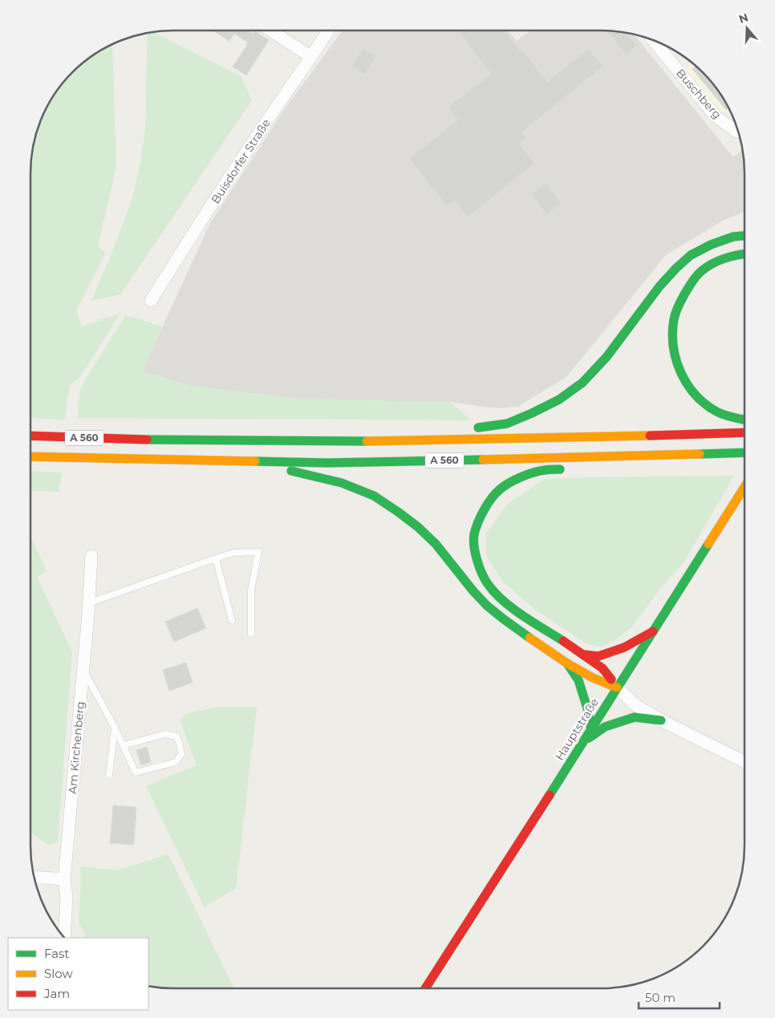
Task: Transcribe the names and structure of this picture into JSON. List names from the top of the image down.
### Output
{
  "streets": {
    "main road": ["A 560", "Hauptstraße"],
    "street": ["Buschberg", "Buisdorfer Straße", "Am Kirchenberg"]
  },
  "legend": ["Fast", "Slow", "Jam"],
  "scale_bar": "50 m",
  "north": "top"
}
